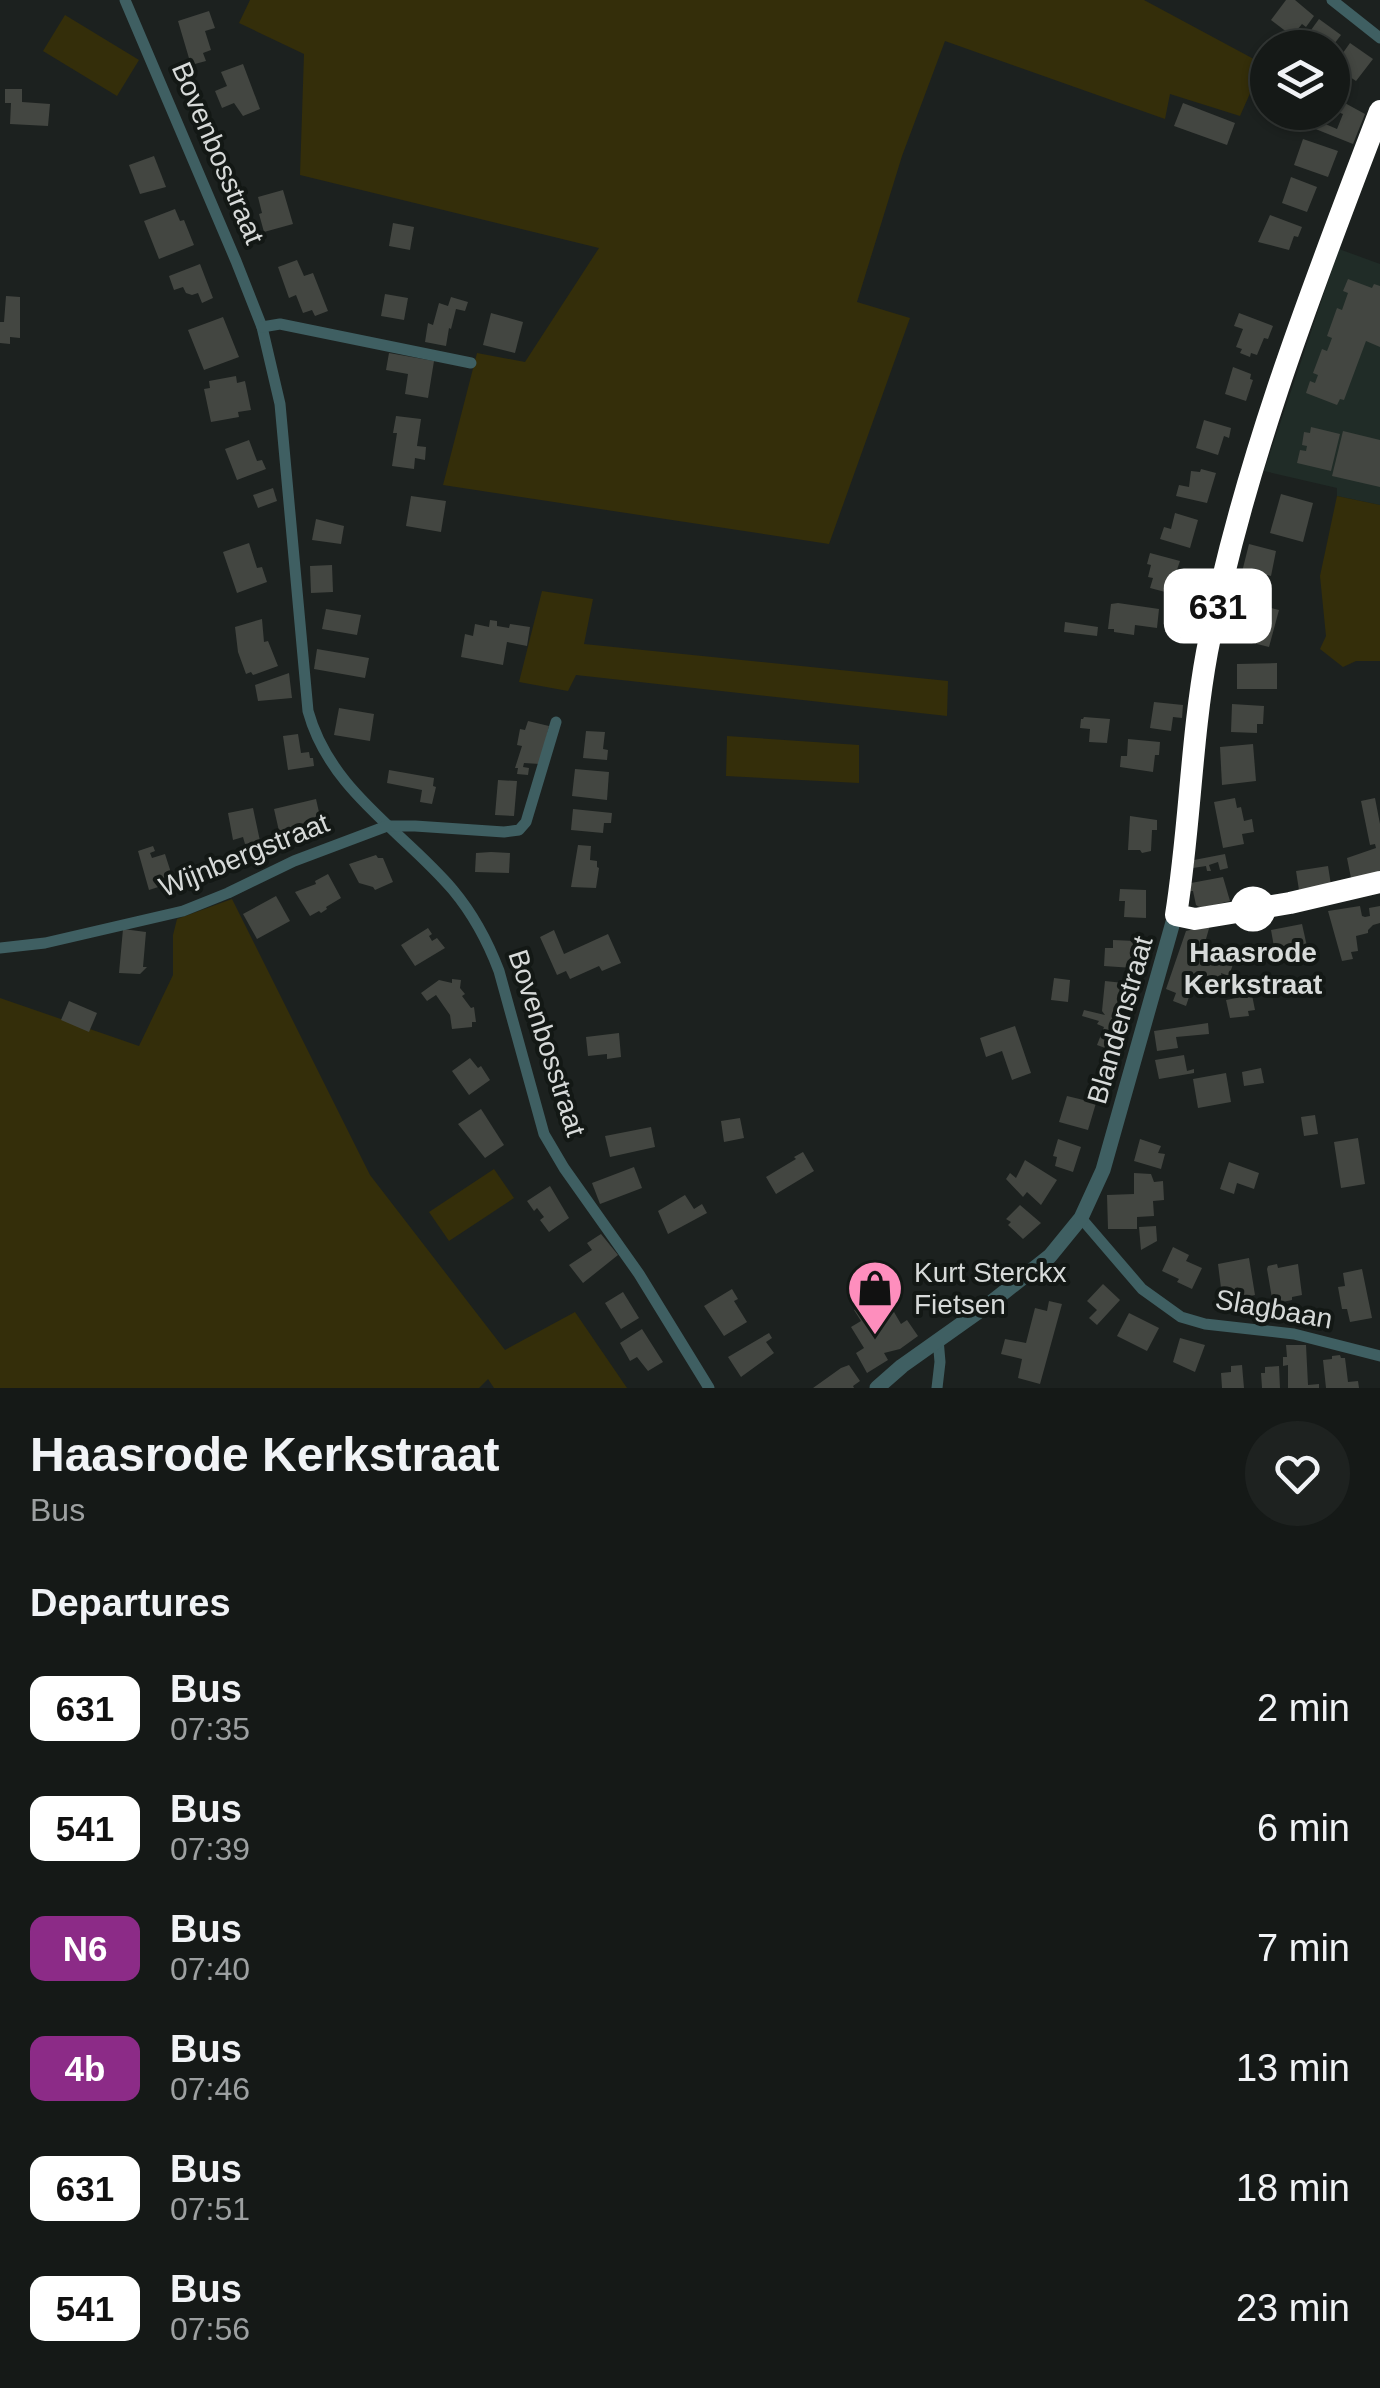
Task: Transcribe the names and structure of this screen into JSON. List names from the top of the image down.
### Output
{
  "streets": {
    "street": [
      "Bovenbosstraat",
      "Wijnbergstraat",
      "Blandenstraat",
      "Slagbaan"
    ]
  },
  "crossings": [
    ["Bovenbosstraat", "Wijnbergstraat"],
    ["Blandenstraat", "Slagbaan"]
  ],
  "places": {
    "other": ["Haasrode Kerkstraat"],
    "shop": ["Kurt Sterckx Fietsen"]
  },
  "lines": ["bus line 631"],
  "page": {
    "on_map": "631",
    "heading": [
      ["Haasrode Kerkstraat", "Bus"],
      "Departures"
    ],
    "list": [
      {
        "mark": "631",
        "name": "Bus",
        "note": "07:35",
        "value": "2 min"
      },
      {
        "mark": "541",
        "name": "Bus",
        "note": "07:39",
        "value": "6 min"
      },
      {
        "mark": "N6",
        "name": "Bus",
        "note": "07:40",
        "value": "7 min"
      },
      {
        "mark": "4b",
        "name": "Bus",
        "note": "07:46",
        "value": "13 min"
      },
      {
        "mark": "631",
        "name": "Bus",
        "note": "07:51",
        "value": "18 min"
      },
      {
        "mark": "541",
        "name": "Bus",
        "note": "07:56",
        "value": "23 min"
      }
    ]
  }
}
